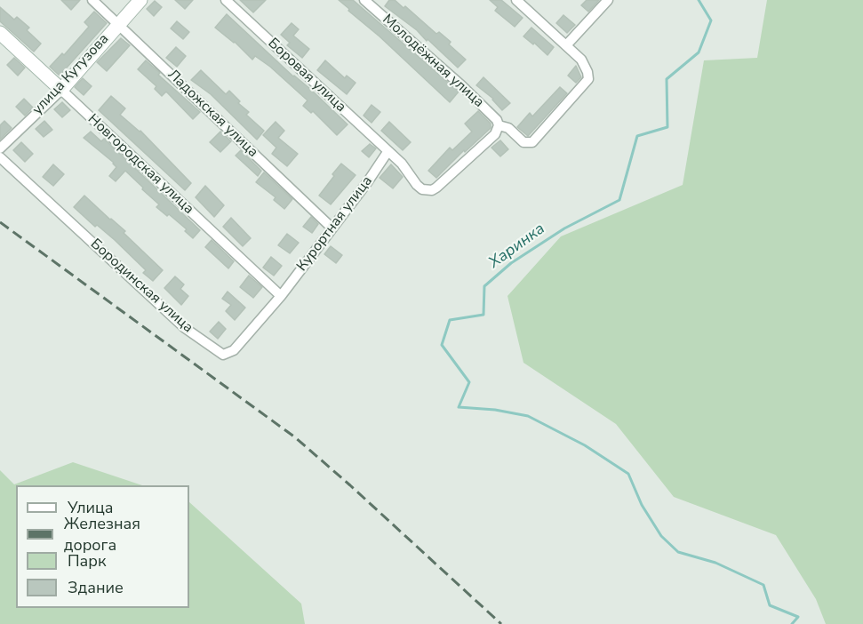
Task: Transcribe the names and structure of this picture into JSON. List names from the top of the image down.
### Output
{
  "streets": {
    "street": [
      "Молодёжная улица",
      "улица Кутузова",
      "Боровая улица",
      "Ладожская улица",
      "Новгородская улица",
      "Курортная улица",
      "Бородинская улица"
    ]
  },
  "crossings": [
    ["Молодёжная улица", "Боровая улица"],
    ["улица Кутузова", "Ладожская улица"],
    ["улица Кутузова", "Новгородская улица"],
    ["Боровая улица", "Курортная улица"],
    ["Ладожская улица", "Курортная улица"],
    ["Новгородская улица", "Курортная улица"],
    ["Новгородская улица", "Бородинская улица"],
    ["Курортная улица", "Бородинская улица"]
  ],
  "water": ["Харинка"],
  "legend": [
    "Улица",
    "Железная дорога",
    "Парк",
    "Здание"
  ]
}
